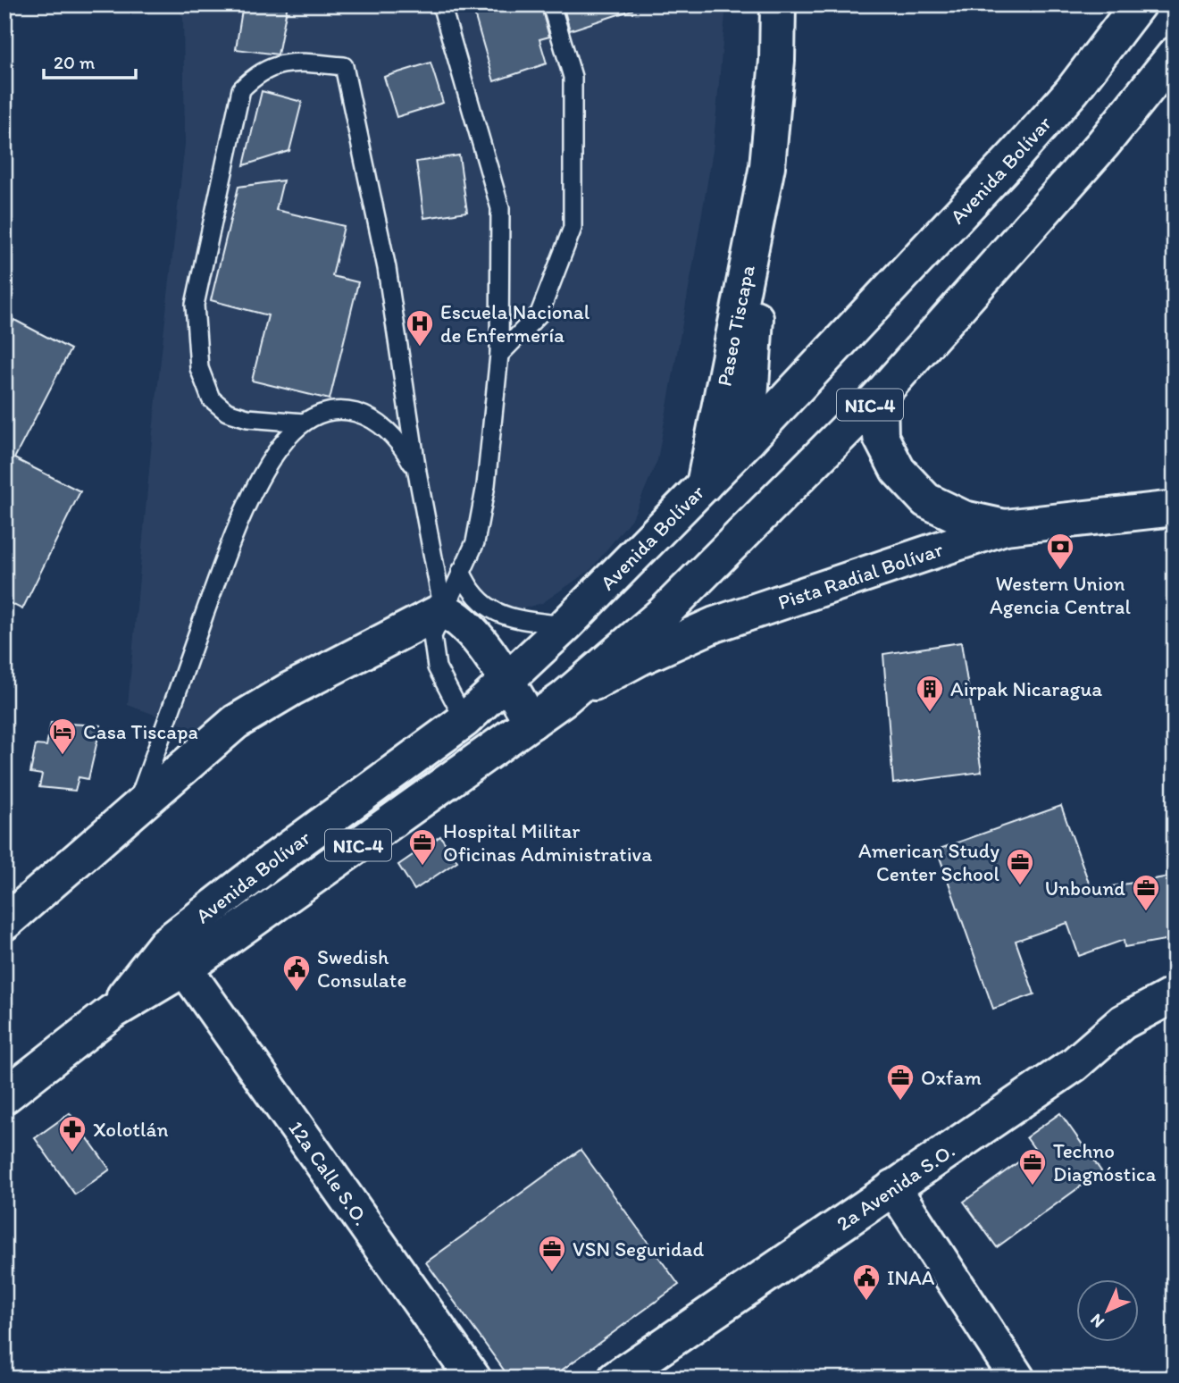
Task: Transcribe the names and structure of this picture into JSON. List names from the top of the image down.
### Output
{
  "streets": {
    "main road": [
      "Avenida Bolívar",
      "Paseo Tiscapa",
      "NIC-4",
      "Pista Radial Bolívar",
      "12a Calle S.O.",
      "2a Avenida S.O."
    ]
  },
  "crossings": [
    ["Avenida Bolívar", "Paseo Tiscapa"],
    ["Avenida Bolívar", "Pista Radial Bolívar"],
    ["Avenida Bolívar", "12a Calle S.O."]
  ],
  "places": {
    "hospital": ["Escuela Nacional de Enfermería"],
    "bank": ["Western Union Agencia Central"],
    "building": ["Airpak Nicaragua"],
    "hotel": ["Casa Tiscapa"],
    "office": [
      "Hospital Militar Oficinas Administrativa",
      "American Study Center School",
      "Unbound",
      "Oxfam",
      "Techno Diagnóstica",
      "VSN Seguridad"
    ],
    "public building": ["Swedish Consulate", "INAA"],
    "pharmacy": ["Xolotlán"]
  },
  "scale_bar": "20 m",
  "north": "bottom left"
}
